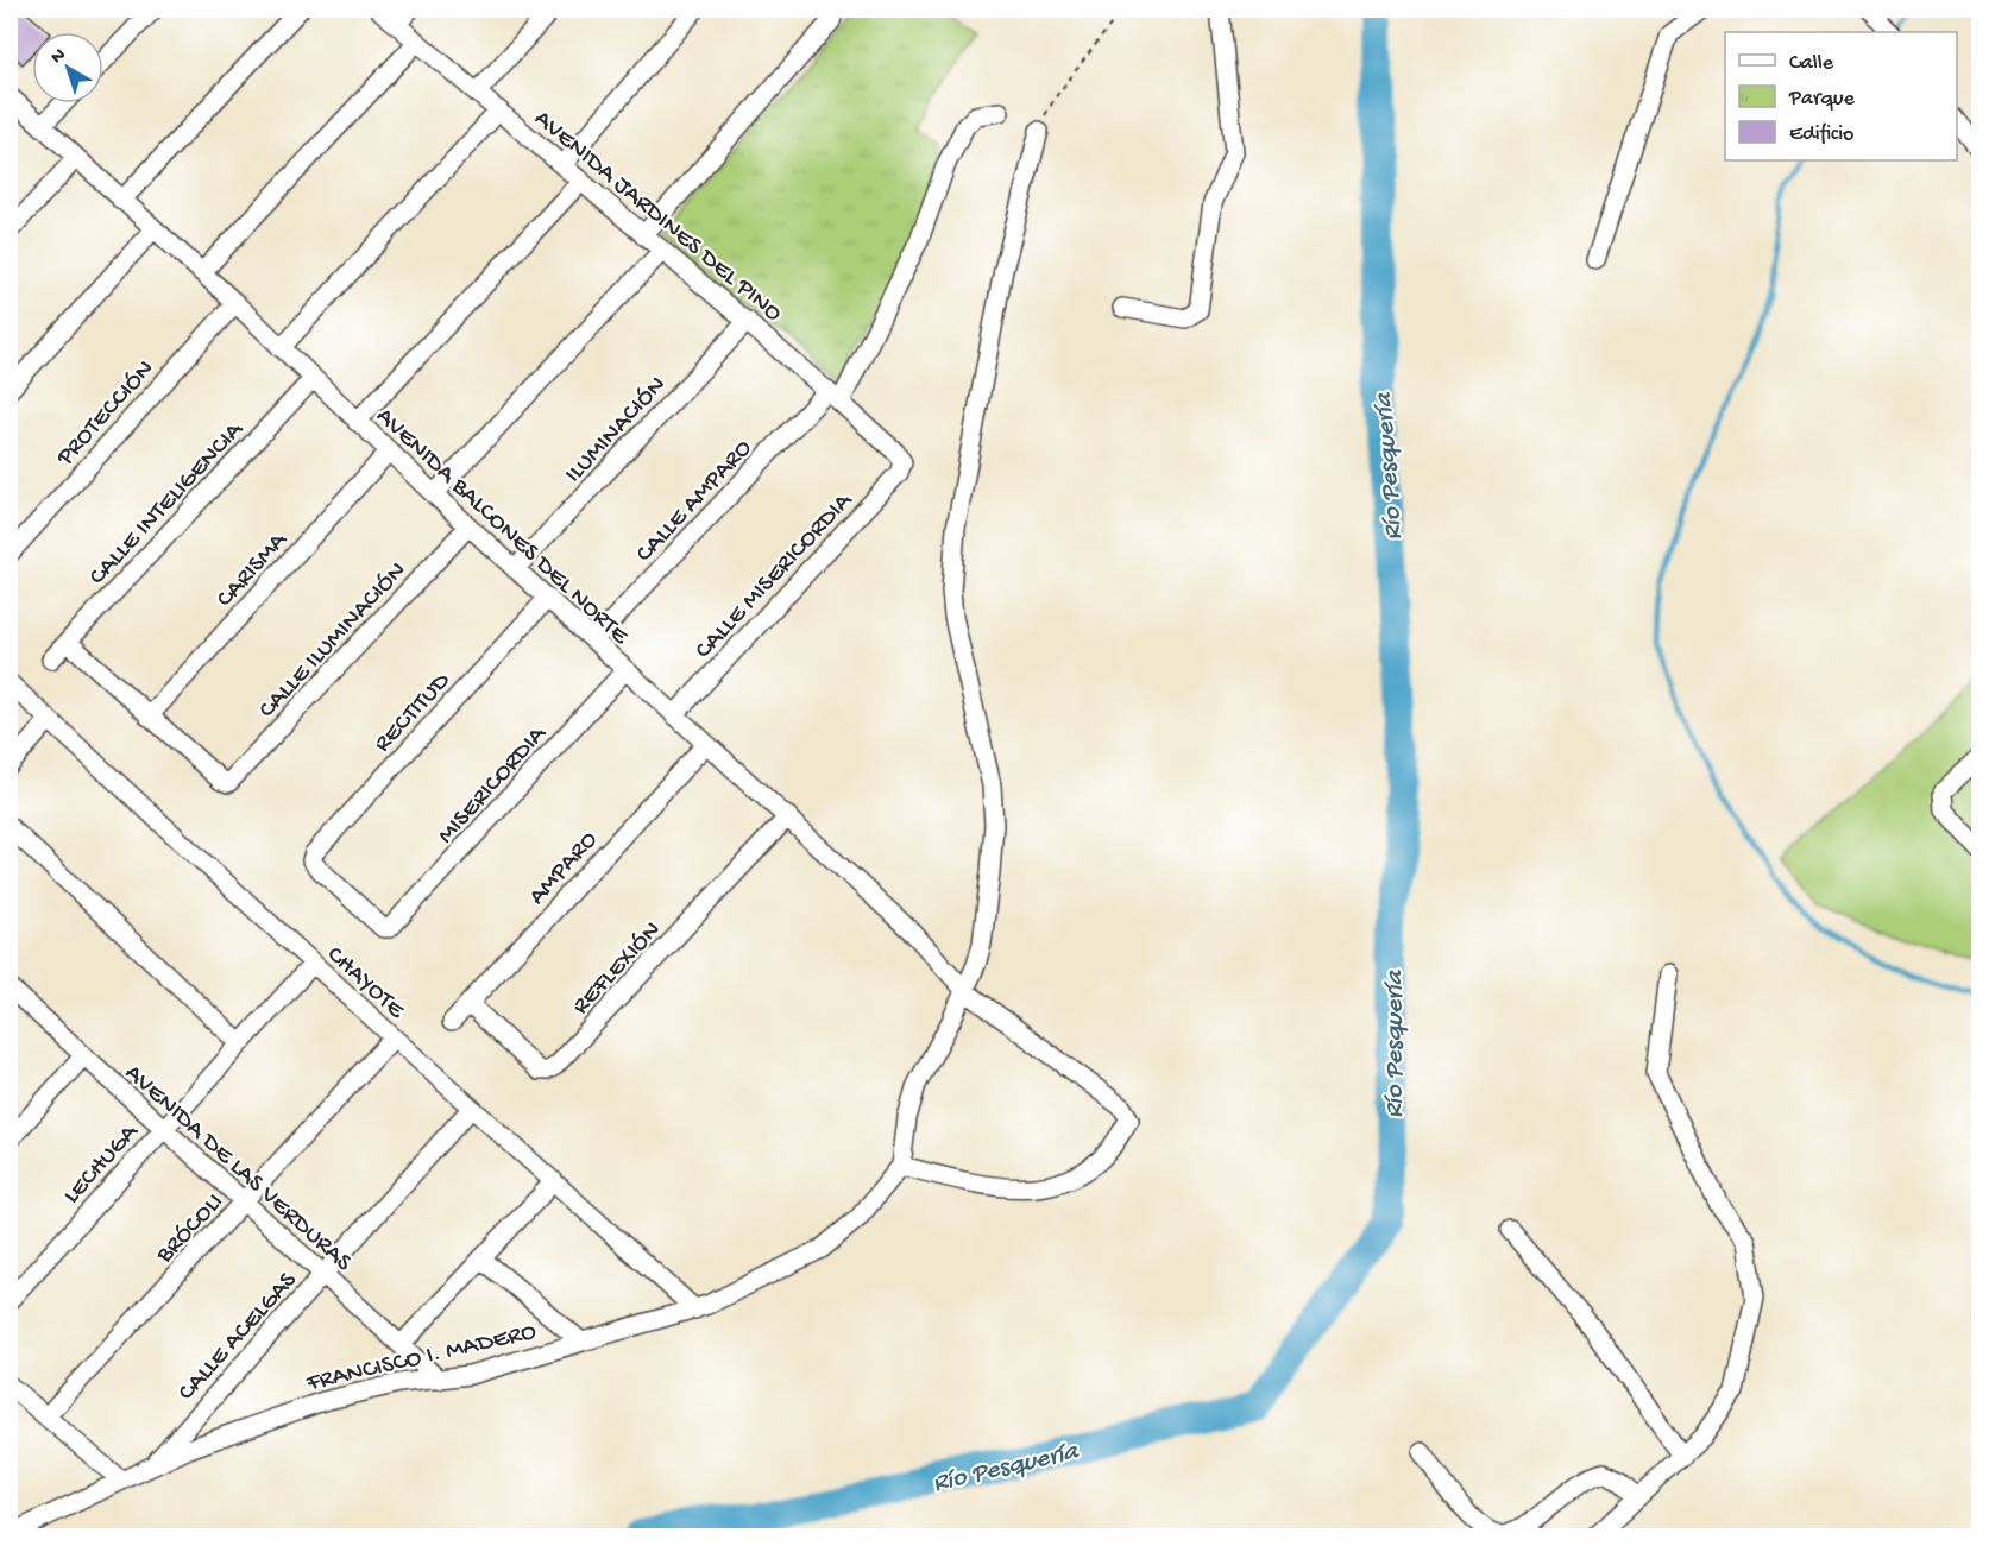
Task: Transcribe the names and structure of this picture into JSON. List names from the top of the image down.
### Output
{
  "streets": {
    "street": [
      "AVENIDA JARDINES DEL PINO",
      "PROTECCIÓN",
      "ILUMINACIÓN",
      "CALLE AMPARO",
      "CALLE INTELIGENCIA",
      "AVENIDA BALCONES DEL NORTE",
      "CARISMA",
      "CALLE MISERICORDIA",
      "CALLE ILUMINACIÓN",
      "RECTITUD",
      "MISERICORDIA",
      "AMPARO",
      "REFLEXIÓN",
      "CHAYOTE",
      "LECHUGA",
      "AVENIDA DE LAS VERDURAS",
      "BRÓCOLI",
      "CALLE ACELGAS",
      "FRANCISCO I. MADERO"
    ]
  },
  "crossings": [
    ["AVENIDA JARDINES DEL PINO", "ILUMINACIÓN"],
    ["AVENIDA JARDINES DEL PINO", "CALLE AMPARO"],
    ["AVENIDA JARDINES DEL PINO", "CALLE MISERICORDIA"],
    ["PROTECCIÓN", "AVENIDA BALCONES DEL NORTE"],
    ["ILUMINACIÓN", "AVENIDA BALCONES DEL NORTE"],
    ["CALLE AMPARO", "AVENIDA BALCONES DEL NORTE"],
    ["CALLE INTELIGENCIA", "AVENIDA BALCONES DEL NORTE"],
    ["AVENIDA BALCONES DEL NORTE", "CARISMA"],
    ["AVENIDA BALCONES DEL NORTE", "CALLE MISERICORDIA"],
    ["AVENIDA BALCONES DEL NORTE", "CALLE ILUMINACIÓN"],
    ["AVENIDA BALCONES DEL NORTE", "RECTITUD"],
    ["AVENIDA BALCONES DEL NORTE", "MISERICORDIA"],
    ["AVENIDA BALCONES DEL NORTE", "AMPARO"],
    ["AVENIDA BALCONES DEL NORTE", "REFLEXIÓN"],
    ["AVENIDA BALCONES DEL NORTE", "FRANCISCO I. MADERO"],
    ["CARISMA", "CALLE ILUMINACIÓN"],
    ["RECTITUD", "MISERICORDIA"],
    ["AMPARO", "REFLEXIÓN"],
    ["CHAYOTE", "LECHUGA"],
    ["CHAYOTE", "BRÓCOLI"],
    ["CHAYOTE", "CALLE ACELGAS"],
    ["CHAYOTE", "FRANCISCO I. MADERO"],
    ["LECHUGA", "AVENIDA DE LAS VERDURAS"],
    ["AVENIDA DE LAS VERDURAS", "BRÓCOLI"],
    ["AVENIDA DE LAS VERDURAS", "CALLE ACELGAS"],
    ["AVENIDA DE LAS VERDURAS", "FRANCISCO I. MADERO"],
    ["CALLE ACELGAS", "FRANCISCO I. MADERO"]
  ],
  "water": ["Río Pesquería"],
  "legend": ["Calle", "Parque", "Edificio"],
  "north": "top left"
}
